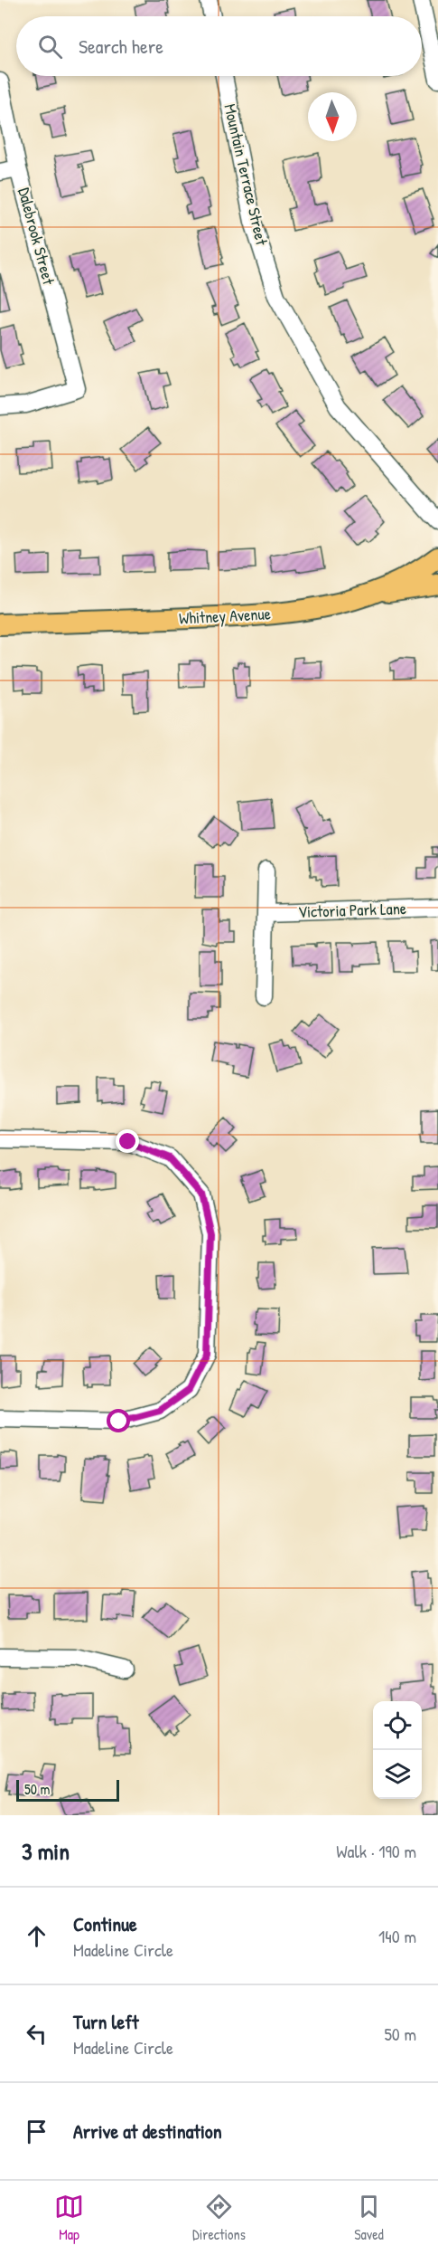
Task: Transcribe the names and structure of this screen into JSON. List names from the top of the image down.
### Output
{
  "streets": {
    "main road": ["Whitney Avenue"],
    "street": ["Mountain Terrace Street", "Dalebrook Street", "Victoria Park Lane"]
  },
  "scale_bar": "50 m",
  "north": "bottom",
  "page": {
    "search": "Search here",
    "scale": "50 m",
    "heading": ["3 min", "Walk · 190 m"],
    "list": [
      ["Continue", "Madeline Circle", "140 m"],
      ["Turn left", "Madeline Circle", "50 m"],
      "Arrive at destination"
    ],
    "nav": ["Map", "Directions", "Saved"]
  }
}
